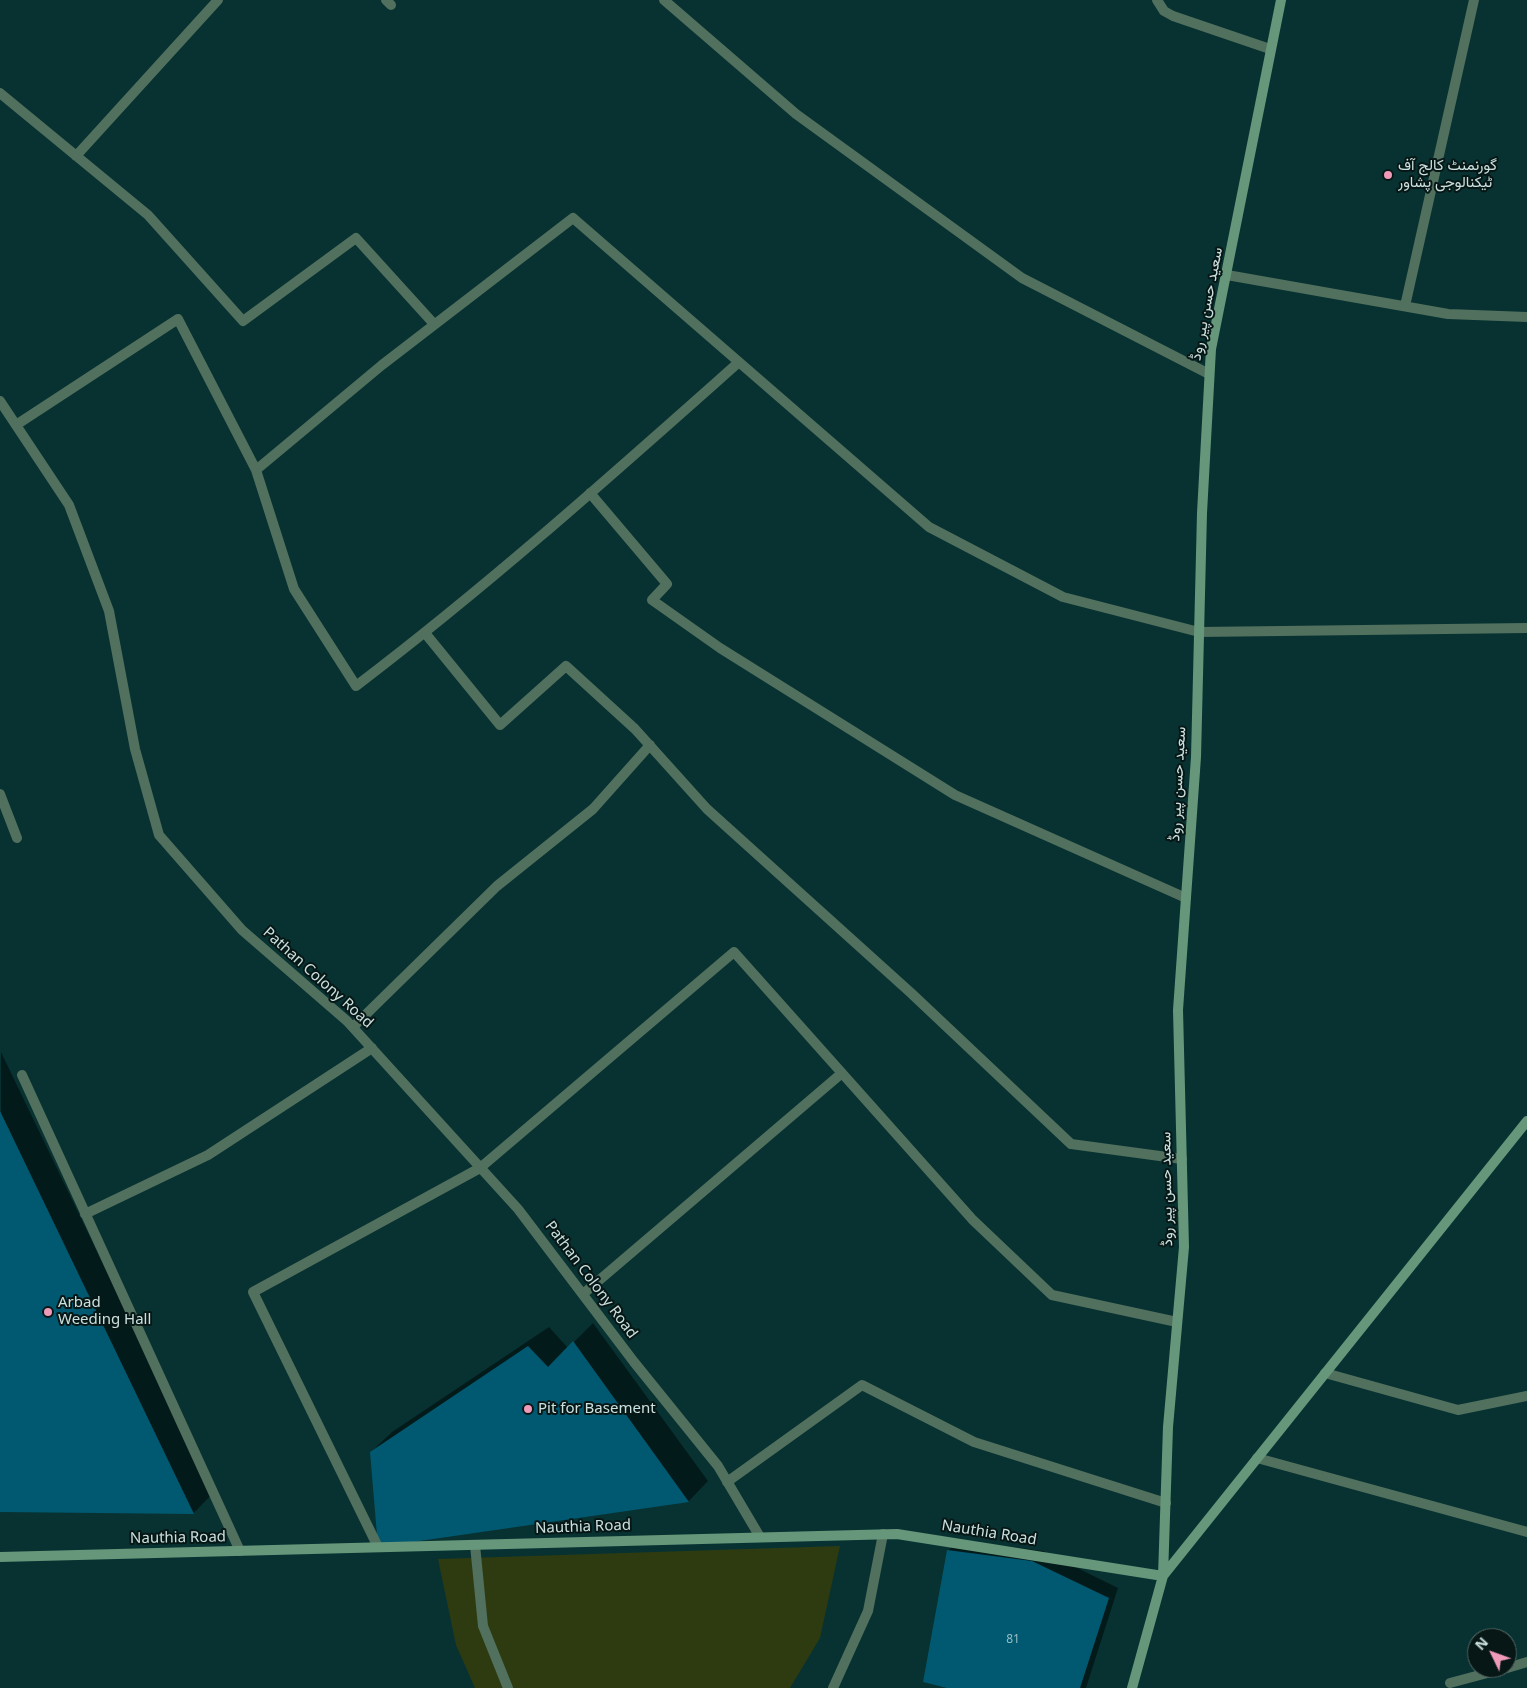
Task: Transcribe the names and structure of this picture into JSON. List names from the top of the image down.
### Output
{
  "streets": {
    "main road": ["سعید حسن پیر روڈ", "Nauthia Road"],
    "street": ["Pathan Colony Road"]
  },
  "crossings": [
    ["سعید حسن پیر روڈ", "Nauthia Road"],
    ["Pathan Colony Road", "Nauthia Road"]
  ],
  "places": ["گورنمنٹ کالج آف ٹیکنالوجی پشاور", "Arbad Weeding Hall", "Pit for Basement"],
  "house_numbers": ["81"],
  "north": "top left"
}
